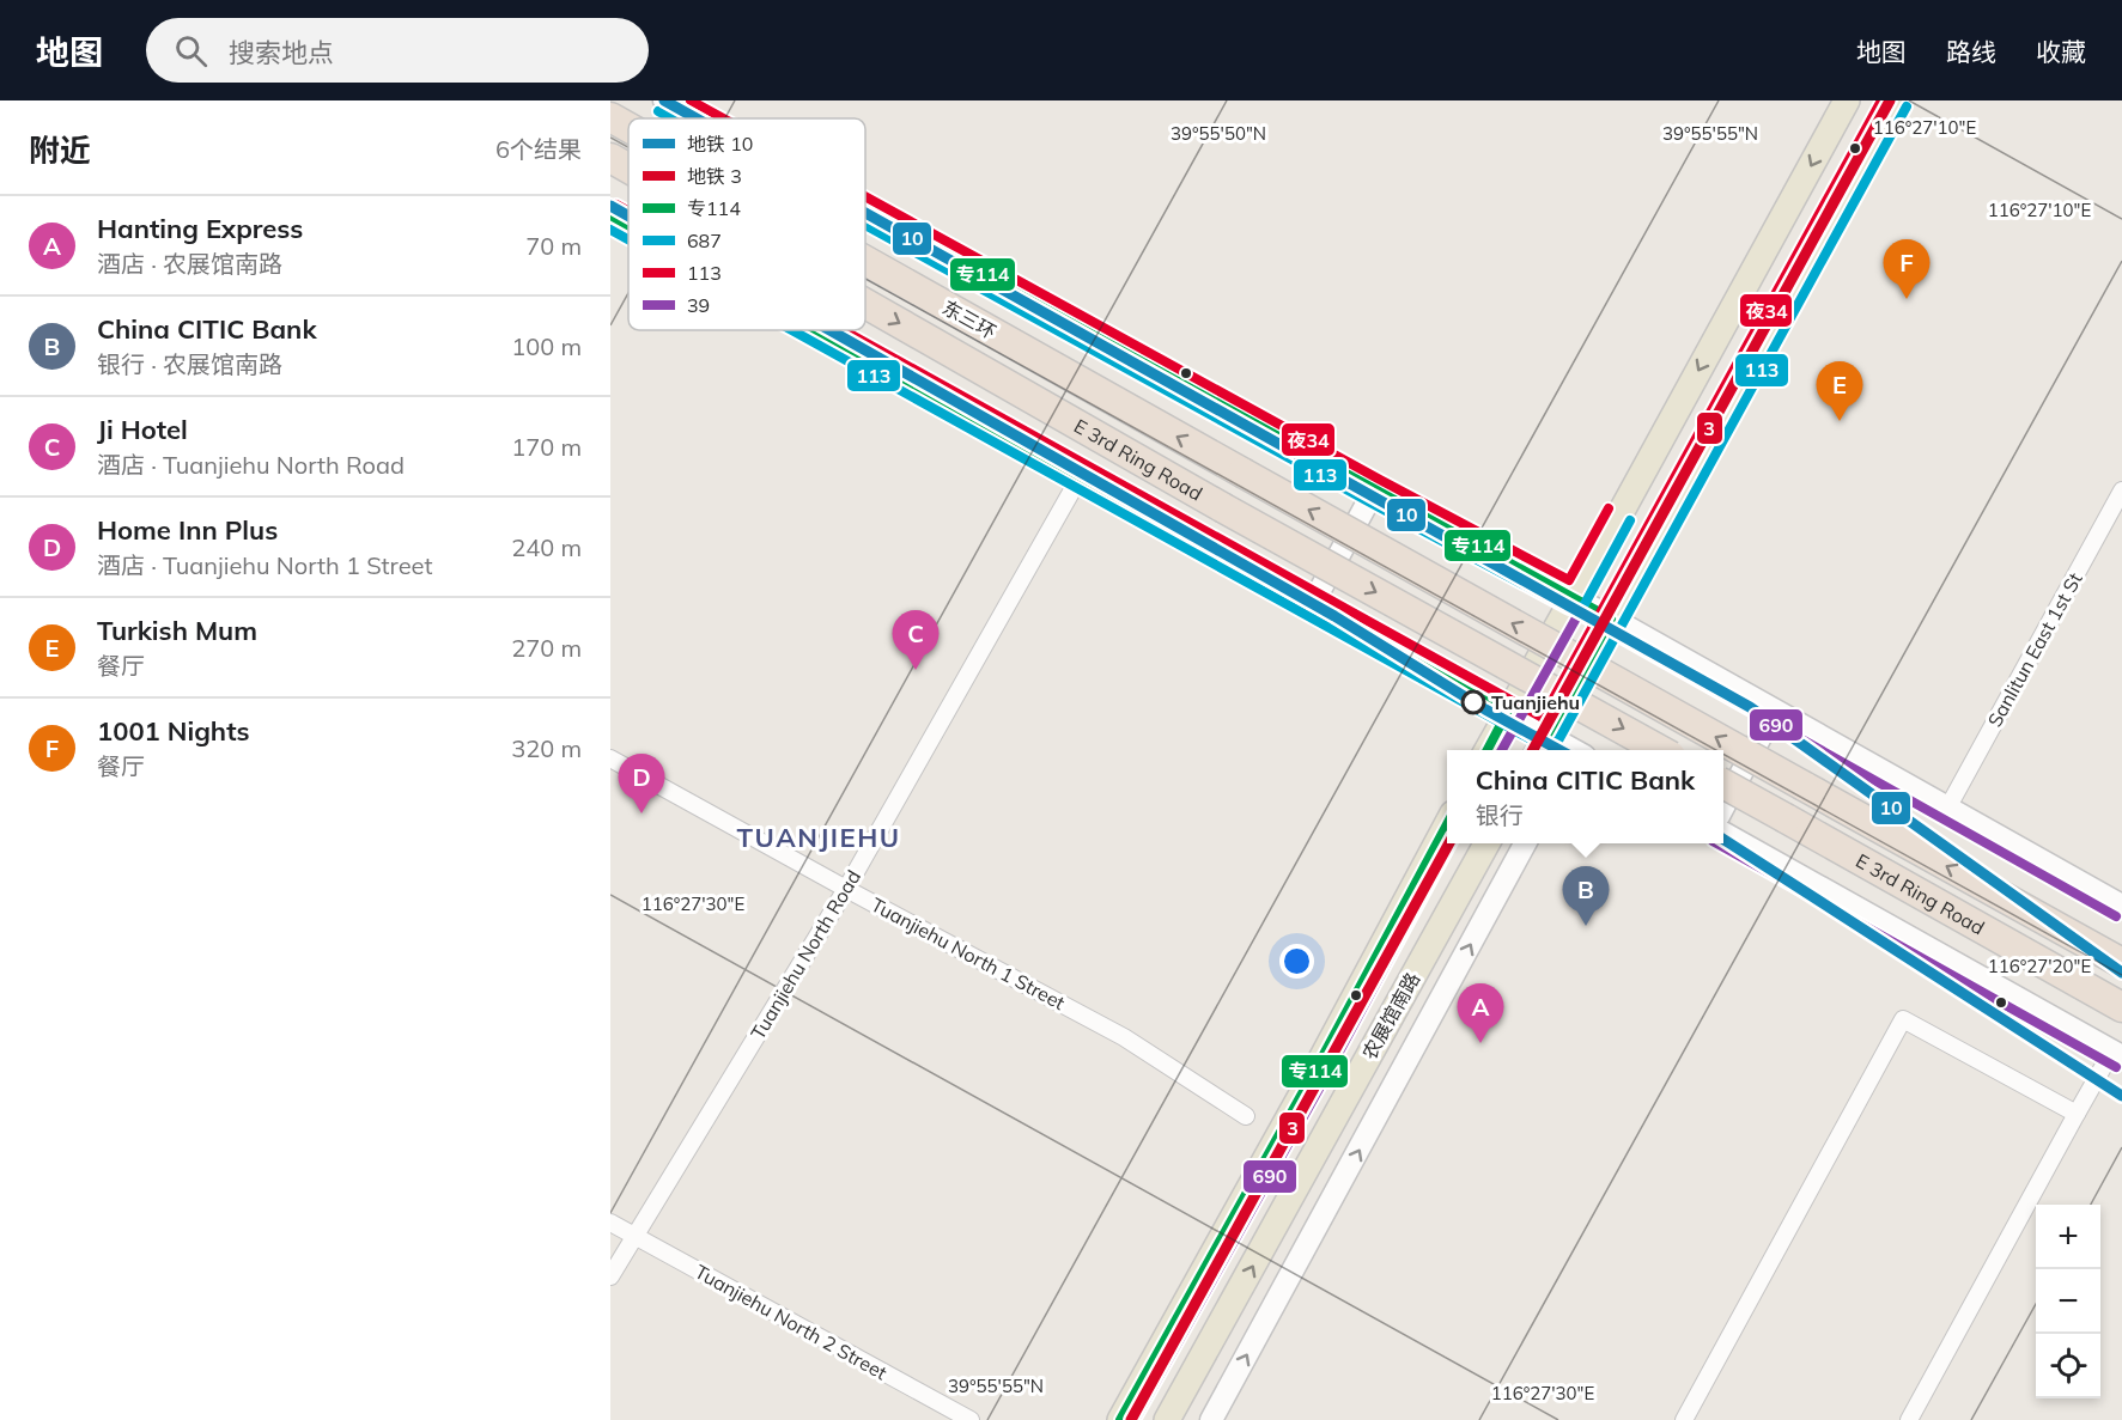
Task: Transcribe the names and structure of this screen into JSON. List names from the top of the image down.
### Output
{
  "streets": {
    "highway": ["东三环", "E 3rd Ring Road"],
    "main road": ["农展馆南路"],
    "street": [
      "Sanlitun East 1st St",
      "Tuanjiehu North 1 Street",
      "Tuanjiehu North Road",
      "Tuanjiehu North 2 Street"
    ]
  },
  "crossings": [
    ["东三环", "E 3rd Ring Road"],
    ["Tuanjiehu North 1 Street", "Tuanjiehu North Road"],
    ["Tuanjiehu North Road", "Tuanjiehu North 2 Street"]
  ],
  "one_way": ["东三环"],
  "districts": ["TUANJIEHU"],
  "places": ["Tuanjiehu"],
  "lines": [
    "metro line 10",
    "metro line 3",
    "transit line 专114",
    "transit line 夜34",
    "transit line 113",
    "transit line 690"
  ],
  "legend": [
    "地铁 10",
    "地铁 3",
    "专114",
    "687",
    "113",
    "39"
  ],
  "page": {
    "header": "地图",
    "search": "搜索地点",
    "nav": ["地图", "路线", "收藏"],
    "heading": ["附近", "6个结果"],
    "list": [
      {
        "mark": "A",
        "name": "Hanting Express",
        "note": "酒店 · 农展馆南路",
        "value": "70 m"
      },
      {
        "mark": "B",
        "name": "China CITIC Bank",
        "note": "银行 · 农展馆南路",
        "value": "100 m"
      },
      {
        "mark": "C",
        "name": "Ji Hotel",
        "note": "酒店 · Tuanjiehu North Road",
        "value": "170 m"
      },
      {
        "mark": "D",
        "name": "Home Inn Plus",
        "note": "酒店 · Tuanjiehu North 1 Street",
        "value": "240 m"
      },
      {
        "mark": "E",
        "name": "Turkish Mum",
        "note": "餐厅",
        "value": "270 m"
      },
      {
        "mark": "F",
        "name": "1001 Nights",
        "note": "餐厅",
        "value": "320 m"
      }
    ],
    "pins": [
      "F",
      "E",
      "C",
      "D",
      "B",
      "A"
    ],
    "popup": ["China CITIC Bank", "银行"],
    "map_buttons": ["+", "−"]
  },
  "coordinates": [
    "116°27'10\"E",
    "39°55'50\"N",
    "39°55'55\"N",
    "116°27'30\"E",
    "116°27'20\"E"
  ]
}
